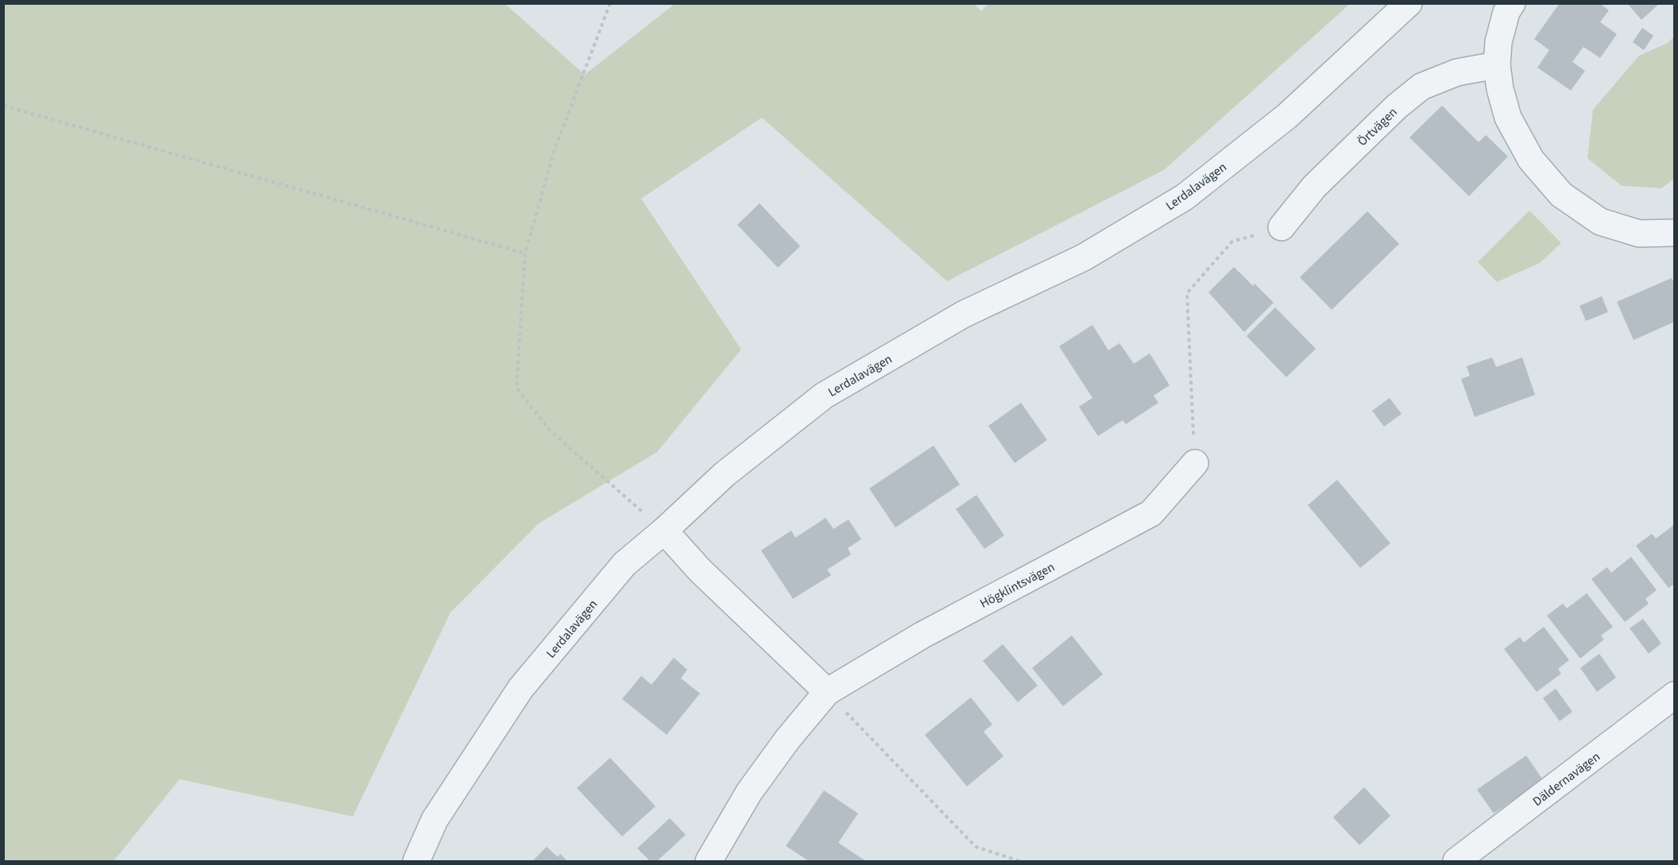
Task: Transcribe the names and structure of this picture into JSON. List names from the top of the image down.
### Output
{
  "streets": {
    "street": [
      "Örtvägen",
      "Lerdalavägen",
      "Högklintsvägen",
      "Däldernavägen"
    ]
  }
}
